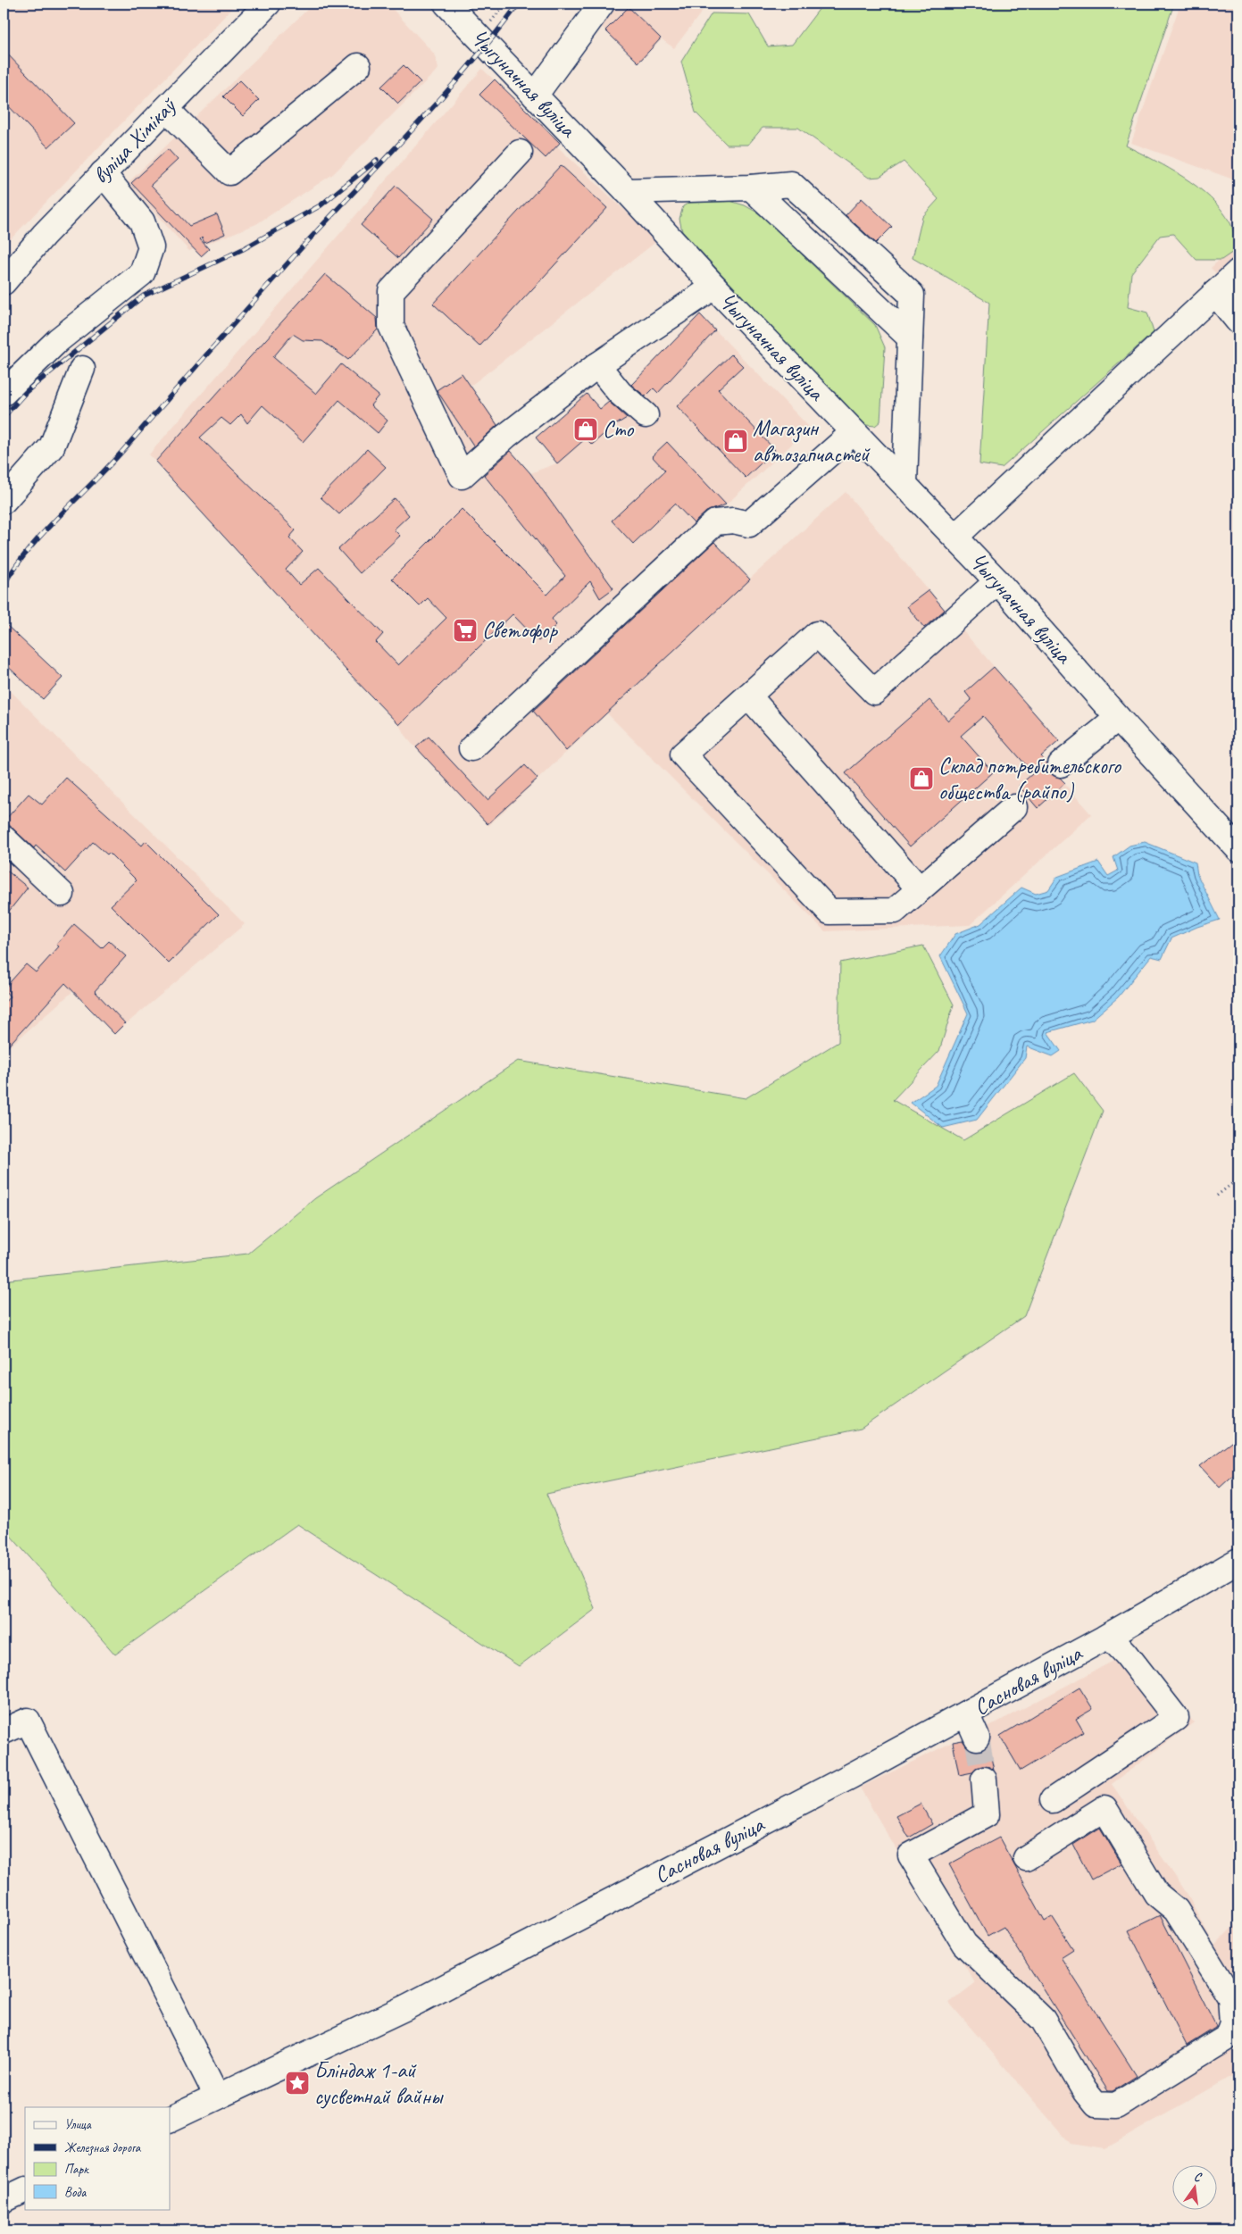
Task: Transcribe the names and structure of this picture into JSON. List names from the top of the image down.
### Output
{
  "streets": {
    "street": ["Чыгуначная вуліца", "вуліца Хімікаў", "Сасновая вуліца"]
  },
  "places": {
    "shop": ["Сто", "Магазин автозапчастей", "Склад потребительского общества (райпо)"],
    "supermarket": ["Светофор"],
    "place": ["Бліндаж 1-ай сусветнай вайны"]
  },
  "legend": [
    "Улица",
    "Железная дорога",
    "Парк",
    "Вода"
  ],
  "north": "top"
}
